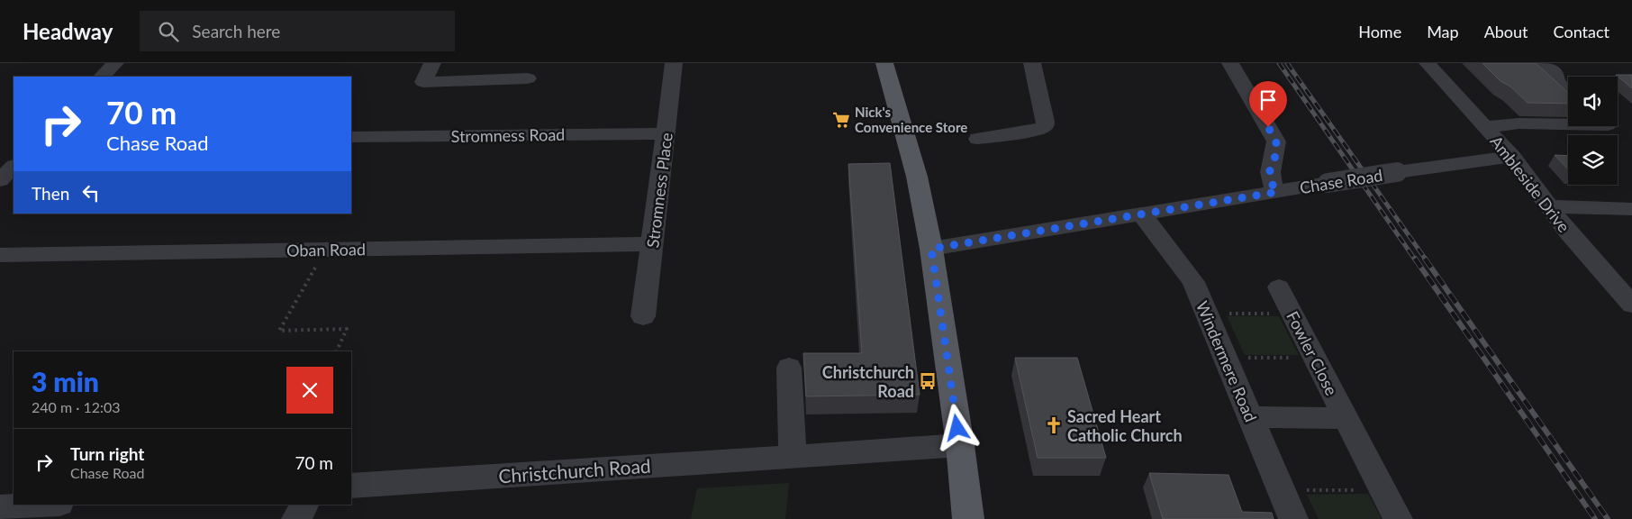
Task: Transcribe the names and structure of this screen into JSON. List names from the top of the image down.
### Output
{
  "streets": {
    "street": [
      "Stromness Road",
      "Chase Road",
      "Ambleside Drive",
      "Stromness Place",
      "Oban Road",
      "Fowler Close",
      "Windermere Road",
      "Christchurch Road"
    ]
  },
  "crossings": [
    ["Stromness Road", "Stromness Place"],
    ["Chase Road", "Ambleside Drive"],
    ["Chase Road", "Windermere Road"],
    ["Stromness Place", "Oban Road"],
    ["Fowler Close", "Windermere Road"]
  ],
  "places": {
    "supermarket": ["Nick's Convenience Store"],
    "bus stop": ["Christchurch Road"],
    "church": ["Sacred Heart Catholic Church"]
  },
  "page": {
    "header": "Headway",
    "search": "Search here",
    "nav": [
      "Home",
      "Map",
      "About",
      "Contact"
    ],
    "turn": ["70 m", "Chase Road"],
    "then": "Then",
    "heading": ["3 min", "240 m · 12:03"],
    "list": [
      {
        "name": "Turn right",
        "note": "Chase Road",
        "value": "70 m"
      }
    ]
  }
}
